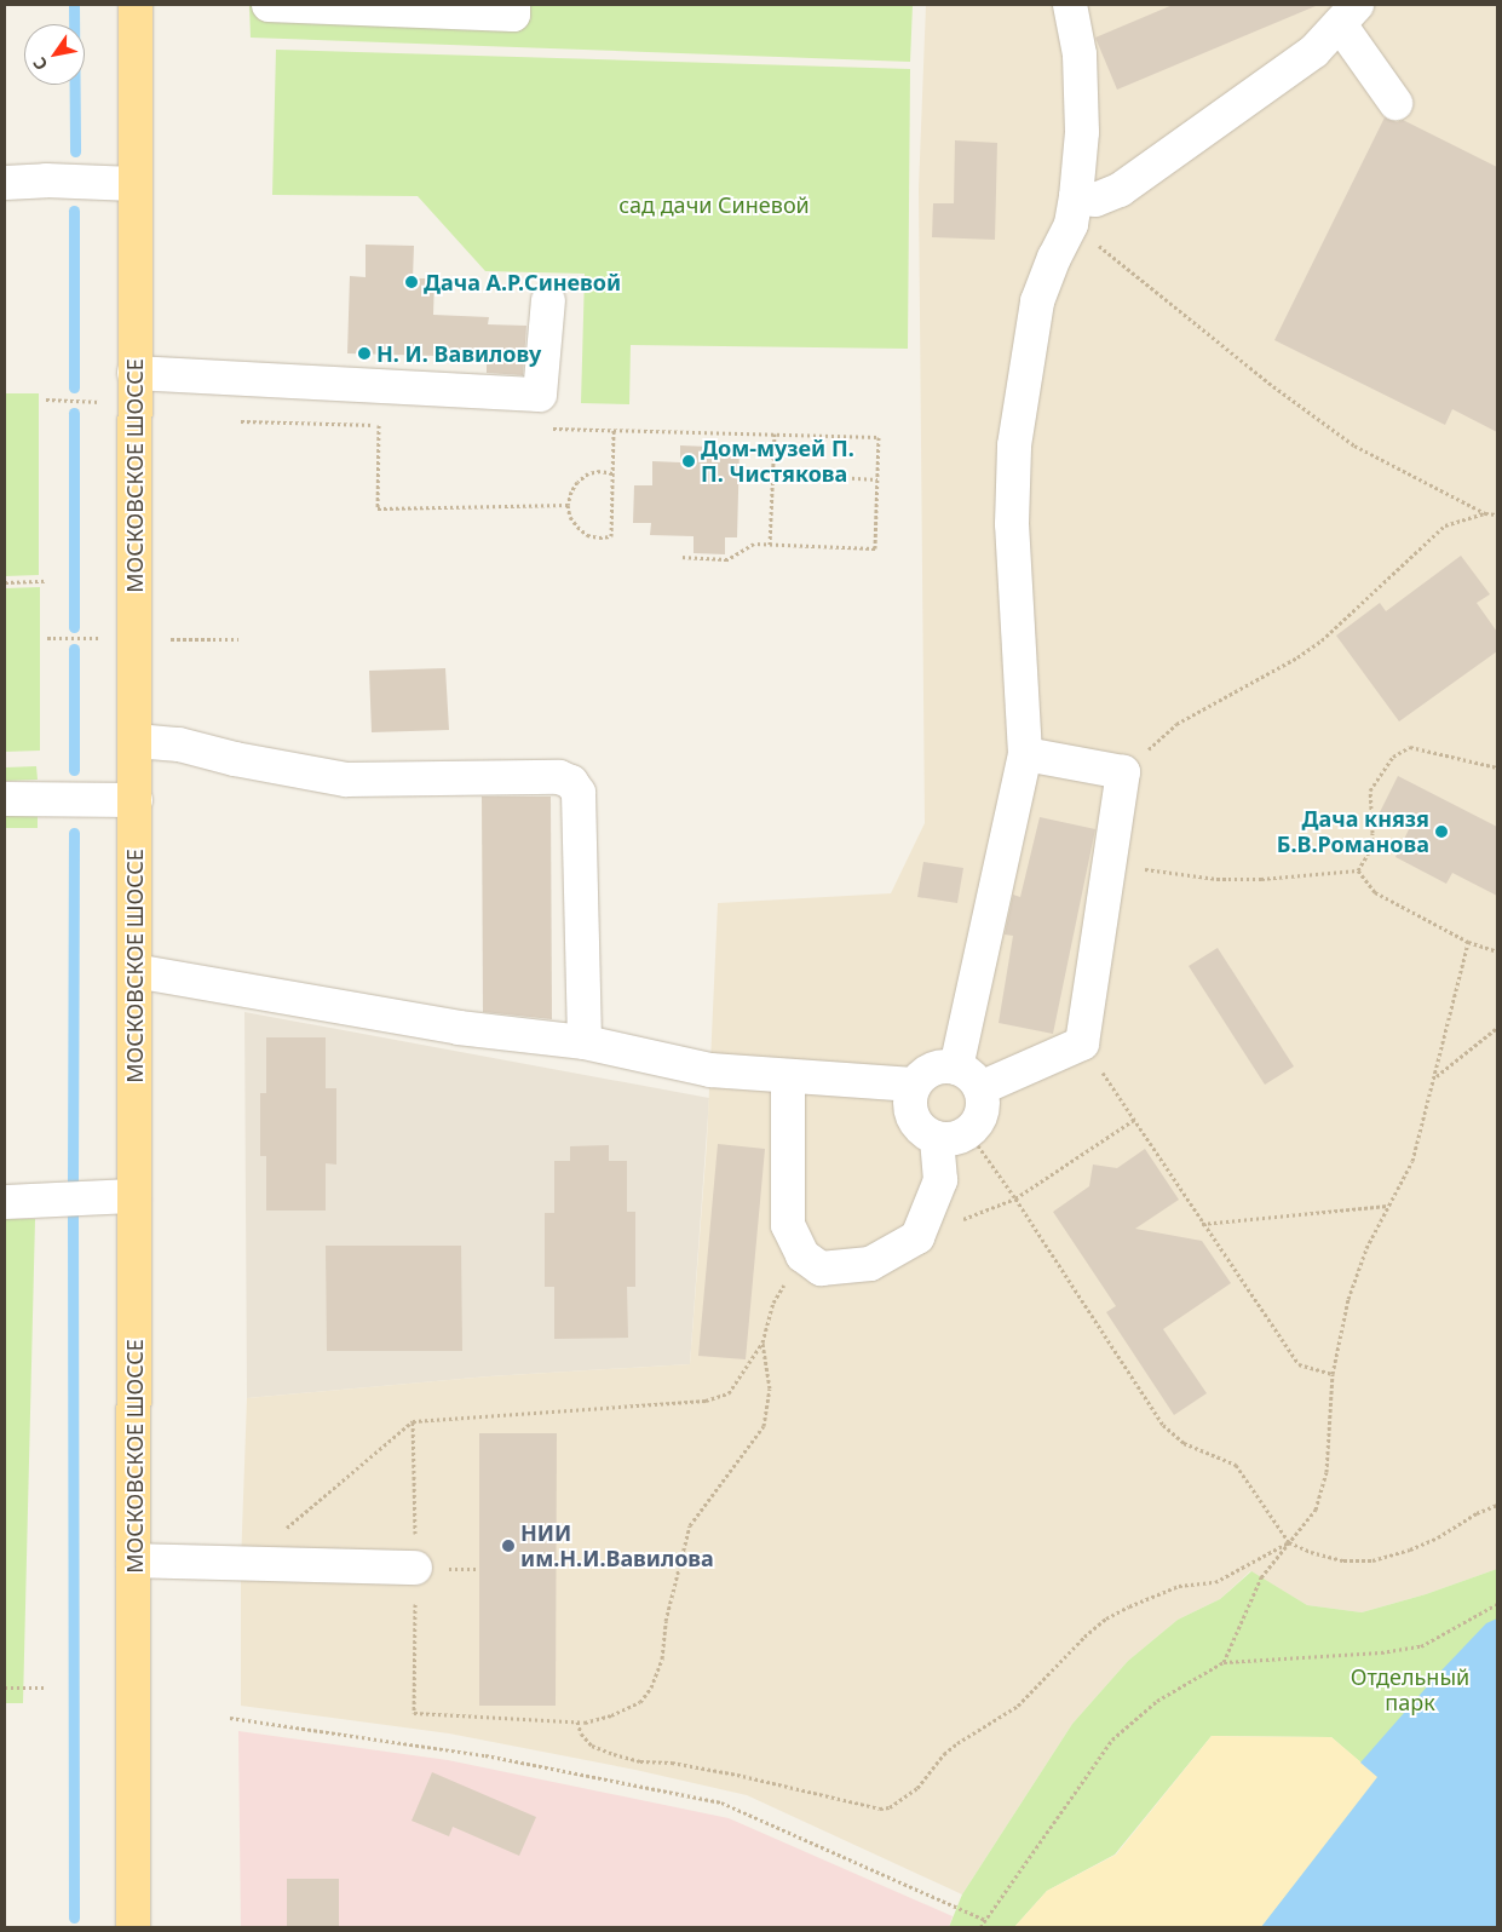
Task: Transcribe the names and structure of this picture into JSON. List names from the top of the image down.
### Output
{
  "streets": {
    "main road": ["МОСКОВСКОЕ ШОССЕ"]
  },
  "parks": ["сад дачи Синевой", "Отдельный парк"],
  "places": [
    "Дача А.Р.Синевой",
    "Н. И. Вавилову",
    "Дом-музей П. П. Чистякова",
    "Дача князя Б.В.Романова",
    "НИИ им.Н.И.Вавилова"
  ],
  "north": "bottom left"
}
